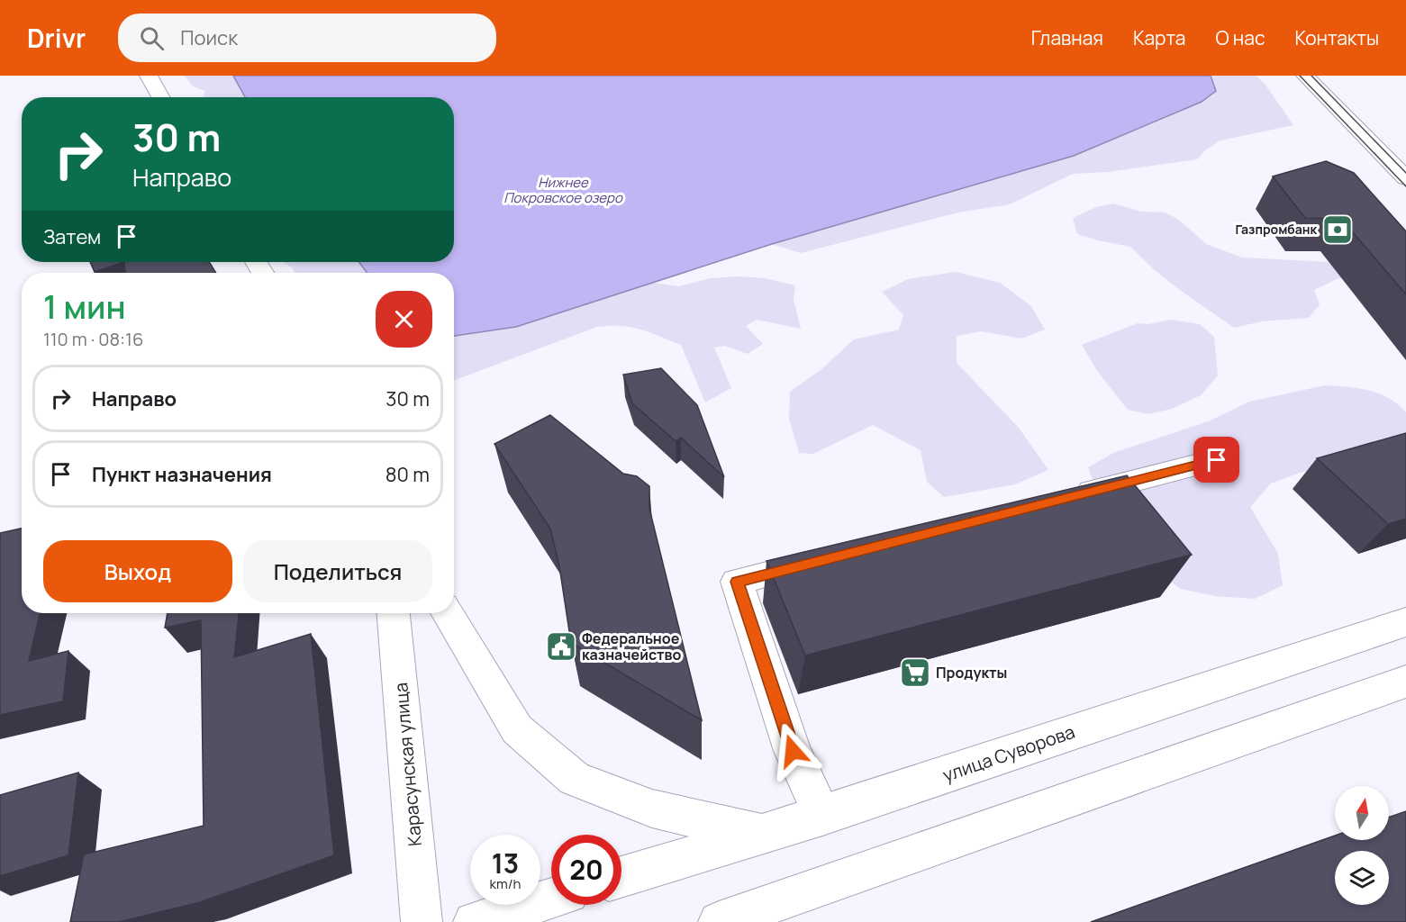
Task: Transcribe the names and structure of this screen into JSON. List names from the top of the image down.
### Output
{
  "streets": {
    "main road": ["улица Суворова", "Карасунская улица"]
  },
  "water": ["Нижнее Покровское озеро"],
  "places": {
    "bank": ["Газпромбанк"],
    "public building": ["Федеральное казначейство"],
    "supermarket": ["Продукты"]
  },
  "north": "top",
  "page": {
    "header": "Drivr",
    "search": "Поиск",
    "nav": [
      "Главная",
      "Карта",
      "О нас",
      "Контакты"
    ],
    "turn": ["30 m", "Направо"],
    "then": "Затем",
    "heading": ["1 мин", "110 m · 08:16"],
    "list": [
      {
        "name": "Направо",
        "value": "30 m"
      },
      {
        "name": "Пункт назначения",
        "value": "80 m"
      }
    ],
    "buttons": ["Выход", "Поделиться"],
    "speed": "13 km/h",
    "limit": "20"
  }
}
